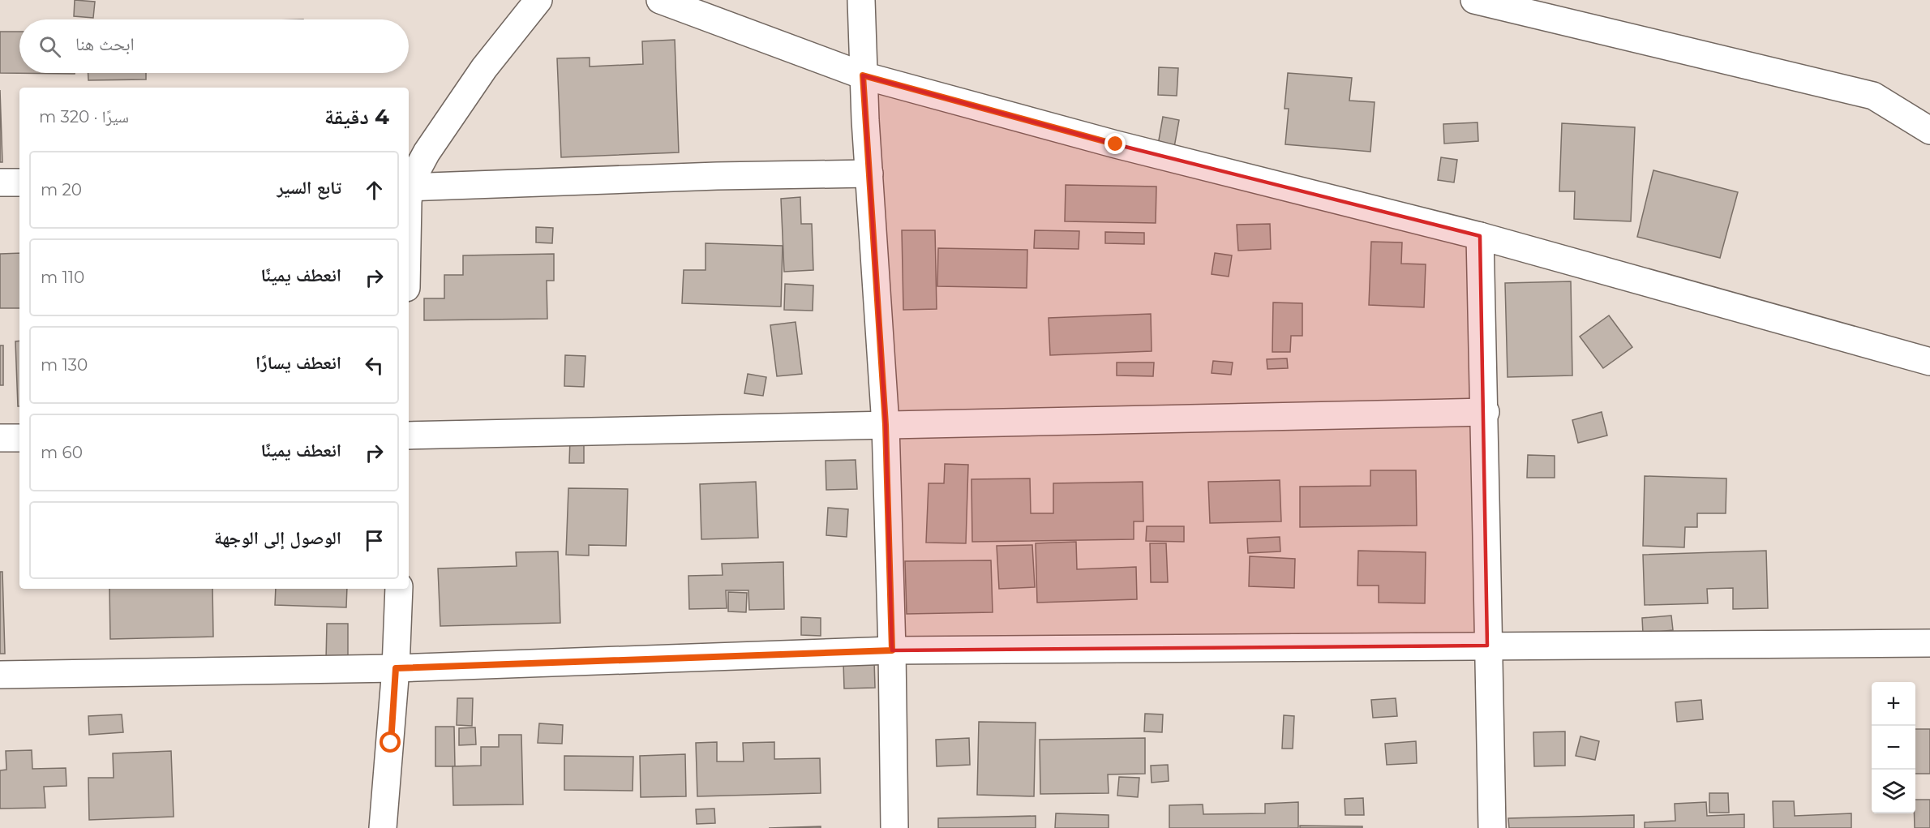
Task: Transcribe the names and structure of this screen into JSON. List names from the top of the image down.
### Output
{
  "page": {
    "search": "ابحث هنا",
    "heading": ["4 دقيقة", "سيرًا · 320 m"],
    "list": [
      ["تابع السير", "20 m"],
      ["انعطف يمينًا", "110 m"],
      ["انعطف يسارًا", "130 m"],
      ["انعطف يمينًا", "60 m"],
      "الوصول إلى الوجهة"
    ],
    "map_buttons": ["+", "−"]
  }
}
